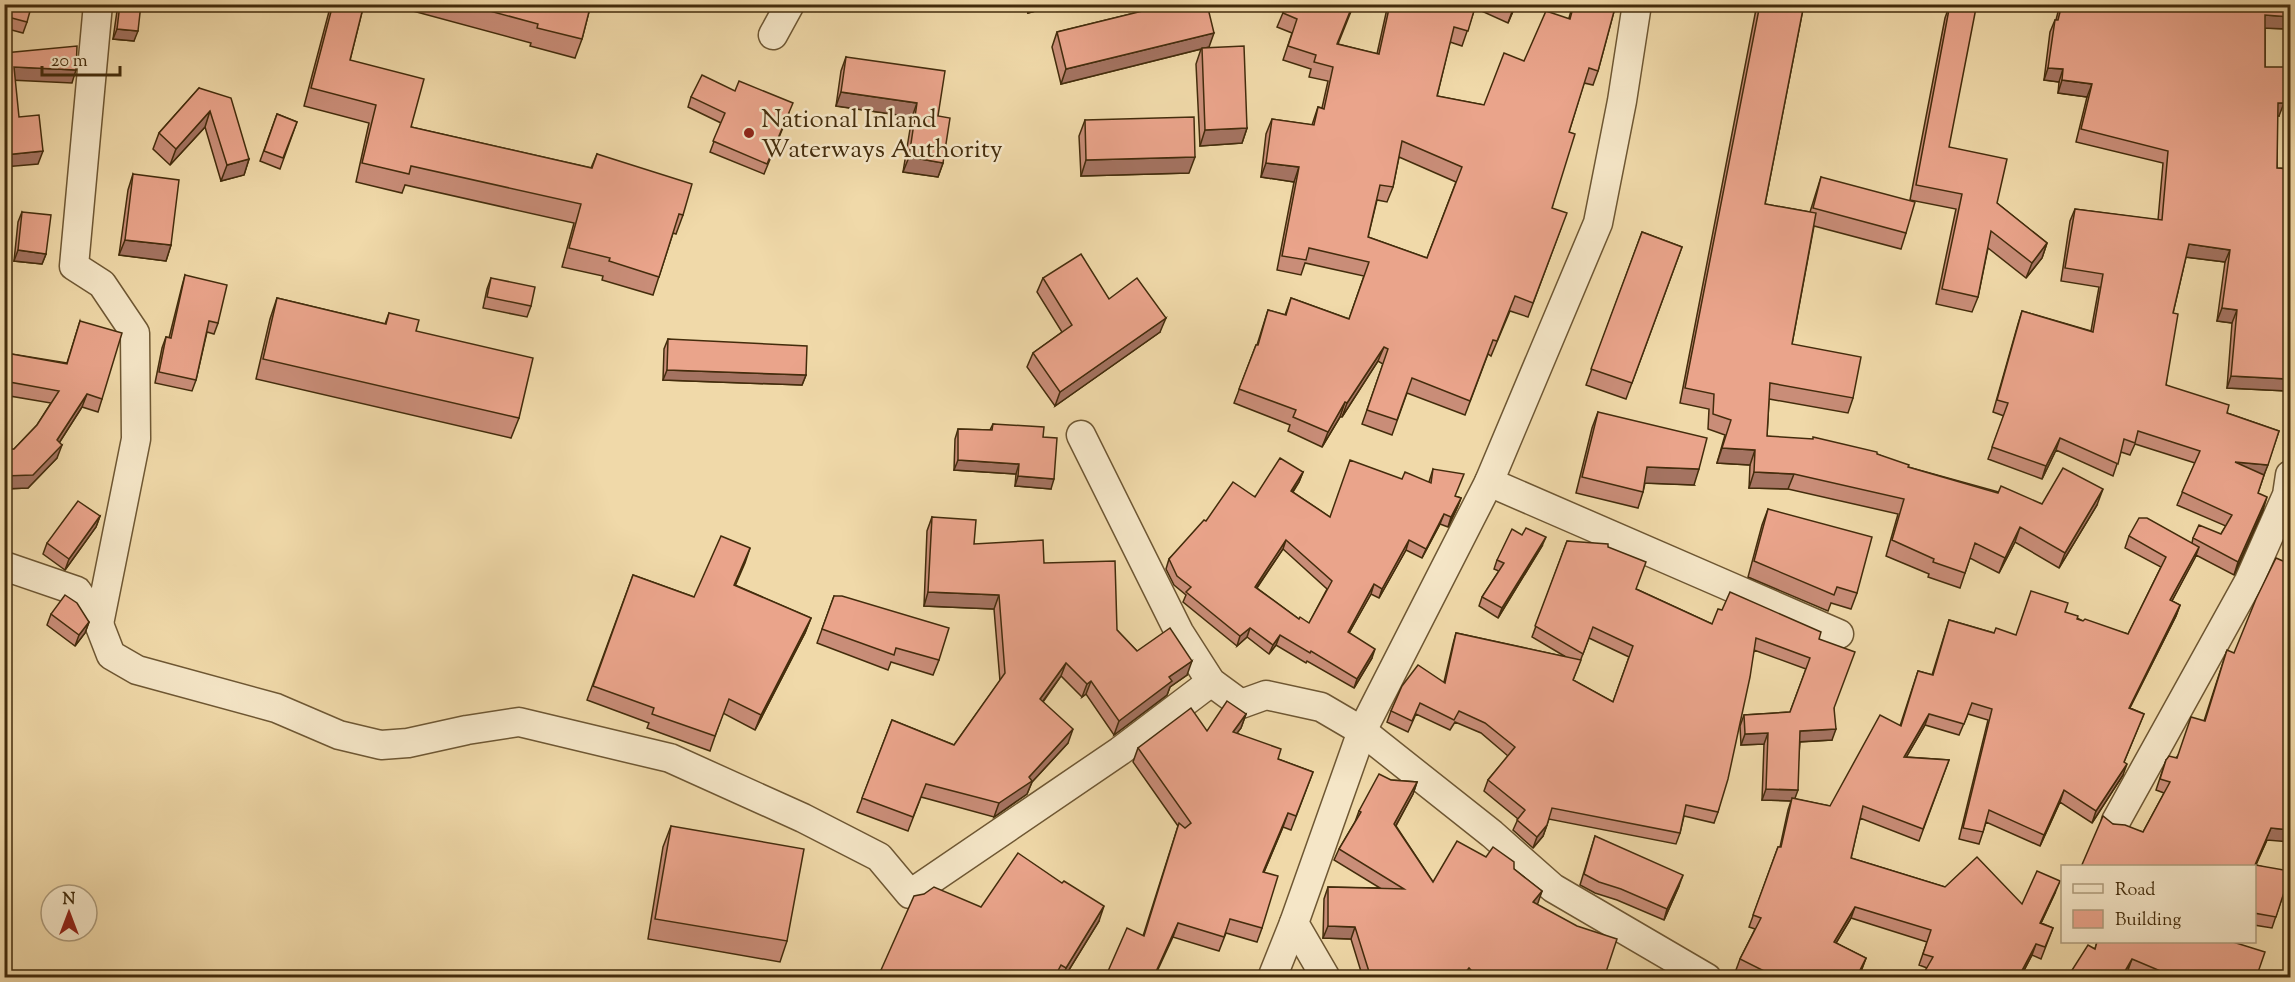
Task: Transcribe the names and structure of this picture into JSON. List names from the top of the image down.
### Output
{
  "places": ["National Inland Waterways Authority"],
  "legend": ["Road", "Building"],
  "scale_bar": "20 m",
  "north": "top"
}
